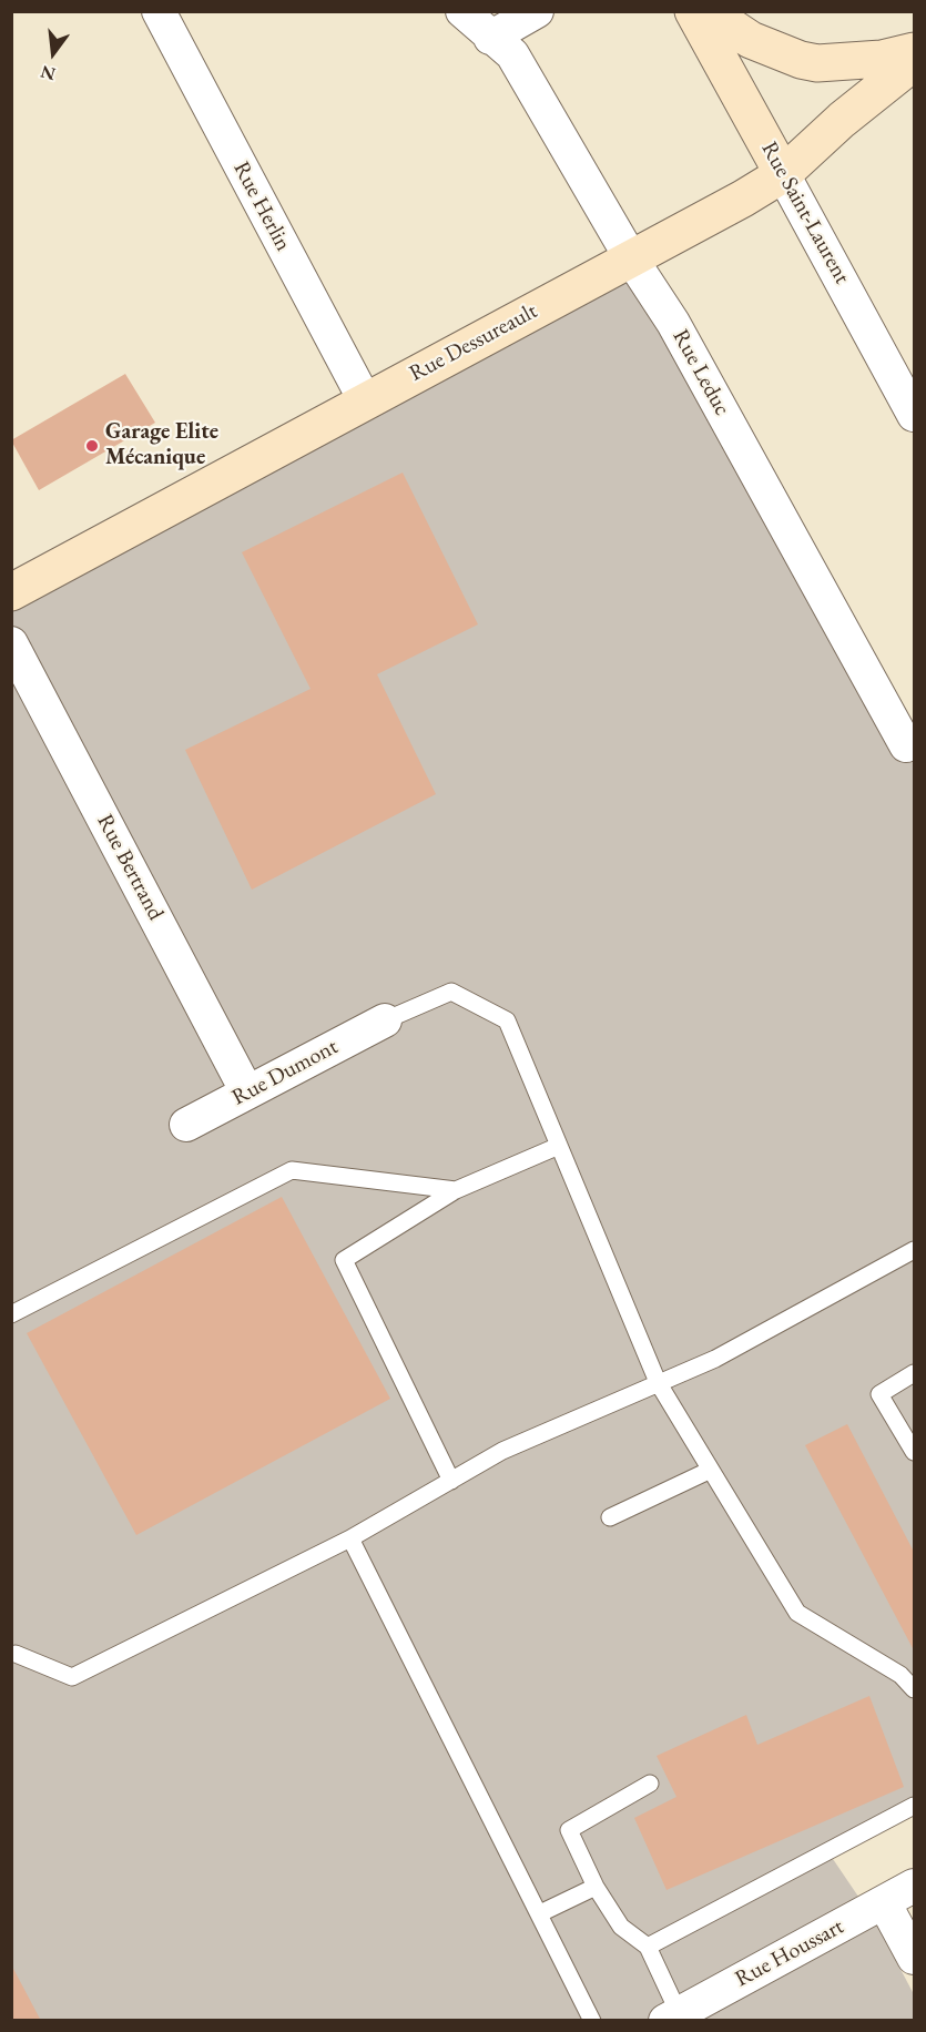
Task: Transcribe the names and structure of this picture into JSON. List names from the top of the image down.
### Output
{
  "streets": {
    "street": [
      "Rue Herlin",
      "Rue Saint-Laurent",
      "Rue Dessureault",
      "Rue Leduc",
      "Rue Bertrand",
      "Rue Dumont",
      "Rue Houssart"
    ]
  },
  "crossings": [
    ["Rue Herlin", "Rue Dessureault"],
    ["Rue Saint-Laurent", "Rue Dessureault"],
    ["Rue Dessureault", "Rue Leduc"],
    ["Rue Bertrand", "Rue Dumont"]
  ],
  "places": ["Garage Elite Mécanique"],
  "north": "bottom"
}
